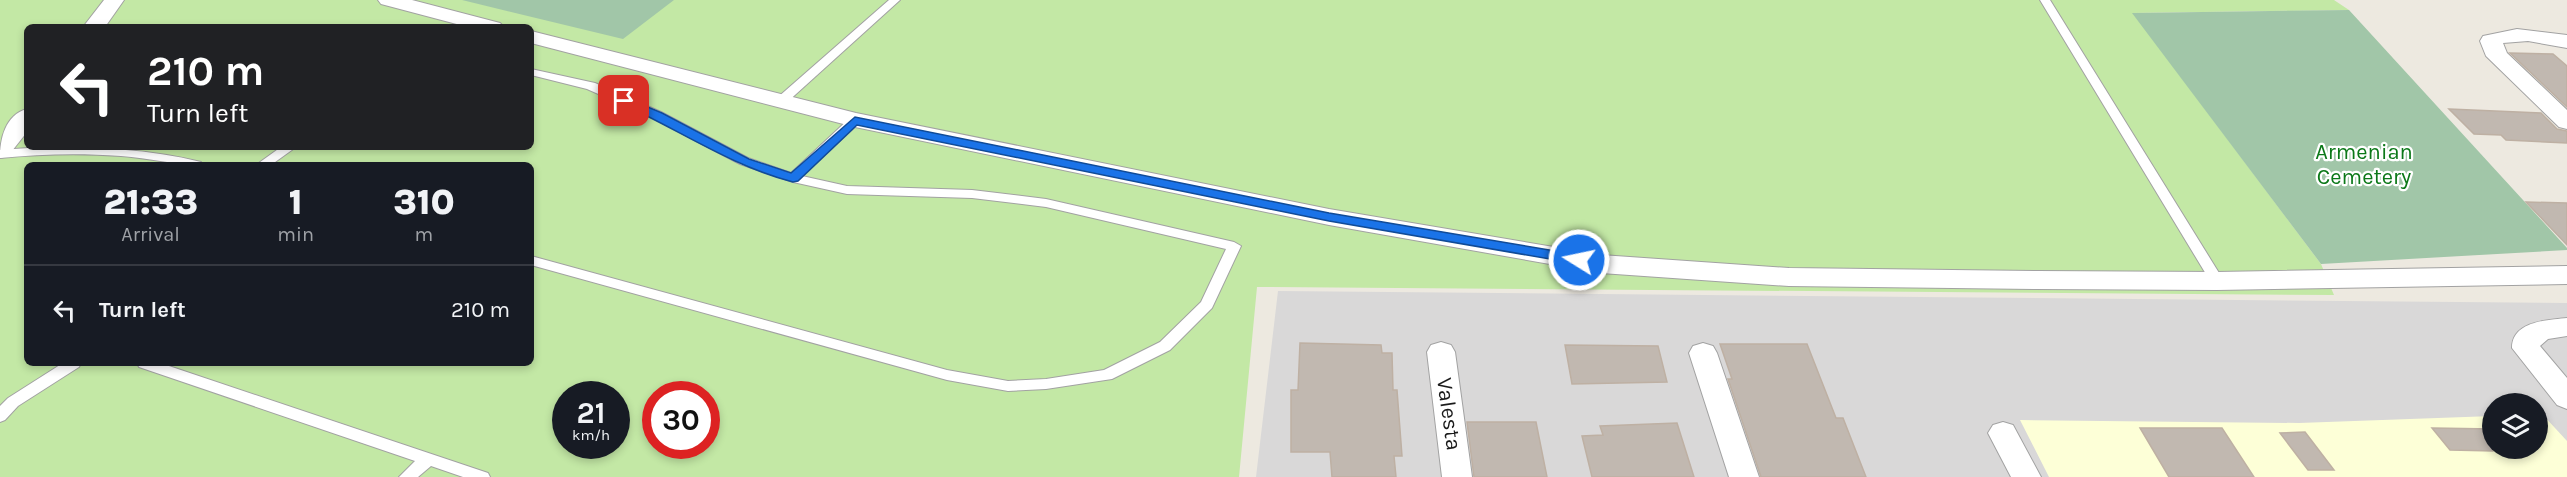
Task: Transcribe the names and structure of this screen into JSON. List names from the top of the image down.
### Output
{
  "streets": {
    "street": ["Valesta"]
  },
  "parks": ["Armenian Cemetery"],
  "page": {
    "turn": ["210 m", "Turn left"],
    "eta": [
      "21:33",
      "Arrival",
      "1",
      "min",
      "310",
      "m"
    ],
    "list": [
      {
        "name": "Turn left",
        "value": "210 m"
      }
    ],
    "speed": "21 km/h",
    "limit": "30"
  }
}
